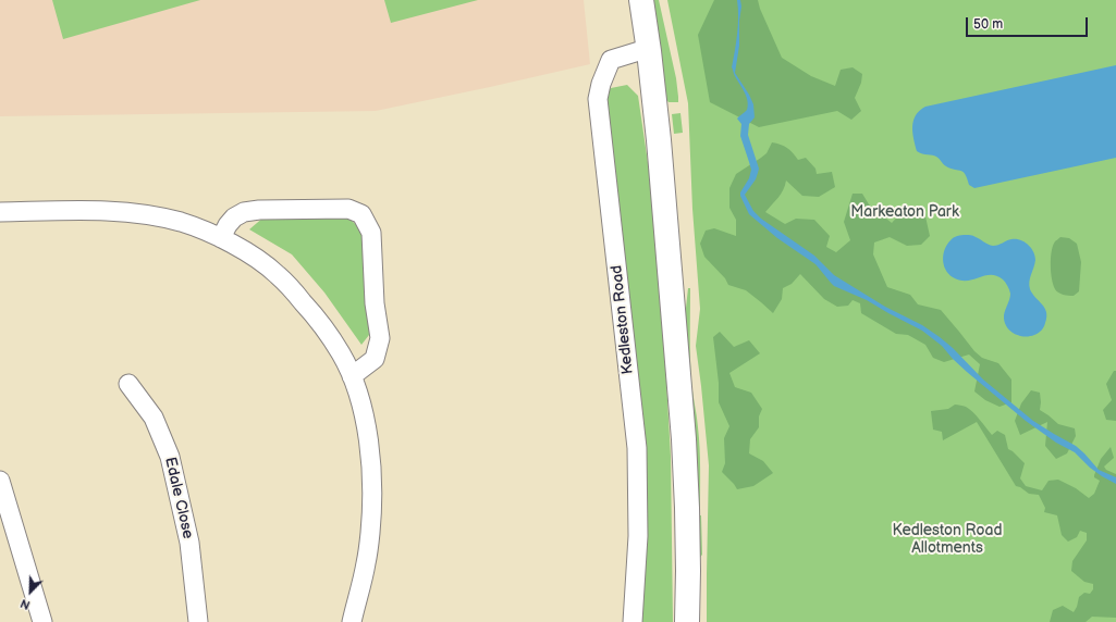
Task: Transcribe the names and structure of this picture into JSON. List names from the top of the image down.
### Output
{
  "streets": {
    "street": ["Kedleston Road", "Edale Close"]
  },
  "parks": ["Markeaton Park", "Kedleston Road Allotments"],
  "scale_bar": "50 m",
  "north": "bottom left"
}
